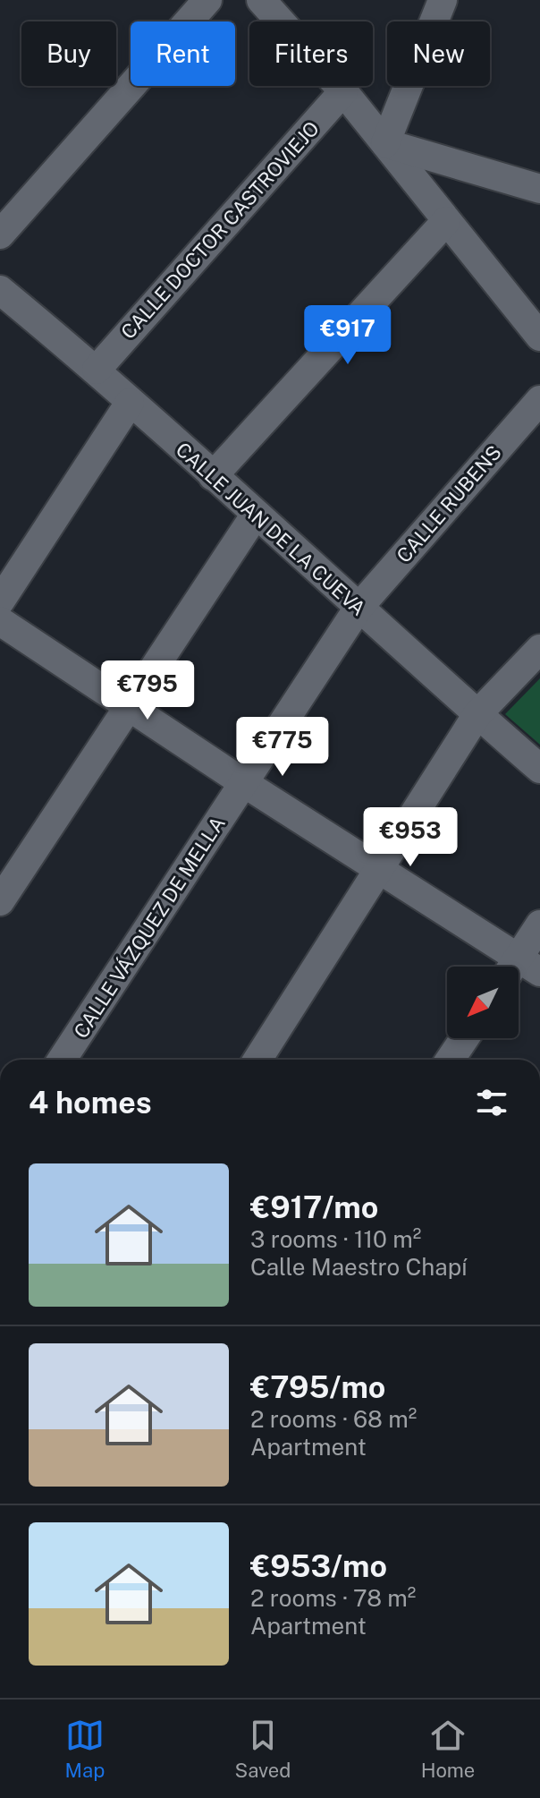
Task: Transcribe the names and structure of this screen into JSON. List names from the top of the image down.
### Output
{
  "streets": {
    "street": [
      "CALLE DOCTOR CASTROVIEJO",
      "CALLE RUBENS",
      "CALLE JUAN DE LA CUEVA",
      "CALLE VÁZQUEZ DE MELLA"
    ]
  },
  "crossings": [
    ["CALLE DOCTOR CASTROVIEJO", "CALLE JUAN DE LA CUEVA"],
    ["CALLE RUBENS", "CALLE JUAN DE LA CUEVA"],
    ["CALLE RUBENS", "CALLE VÁZQUEZ DE MELLA"],
    ["CALLE JUAN DE LA CUEVA", "CALLE VÁZQUEZ DE MELLA"]
  ],
  "north": "bottom left",
  "page": {
    "chip": [
      "Buy",
      "Rent",
      "Filters",
      "New"
    ],
    "price": [
      "€917",
      "€795",
      "€775",
      "€953"
    ],
    "heading": "4 homes",
    "list": [
      {
        "name": "€917/mo",
        "note": "3 rooms · 110 m² · Calle Maestro Chapí"
      },
      {
        "name": "€795/mo",
        "note": "2 rooms · 68 m² · Apartment"
      },
      {
        "name": "€953/mo",
        "note": "2 rooms · 78 m² · Apartment"
      }
    ],
    "tabs": ["Map", "Saved", "Home"]
  }
}
